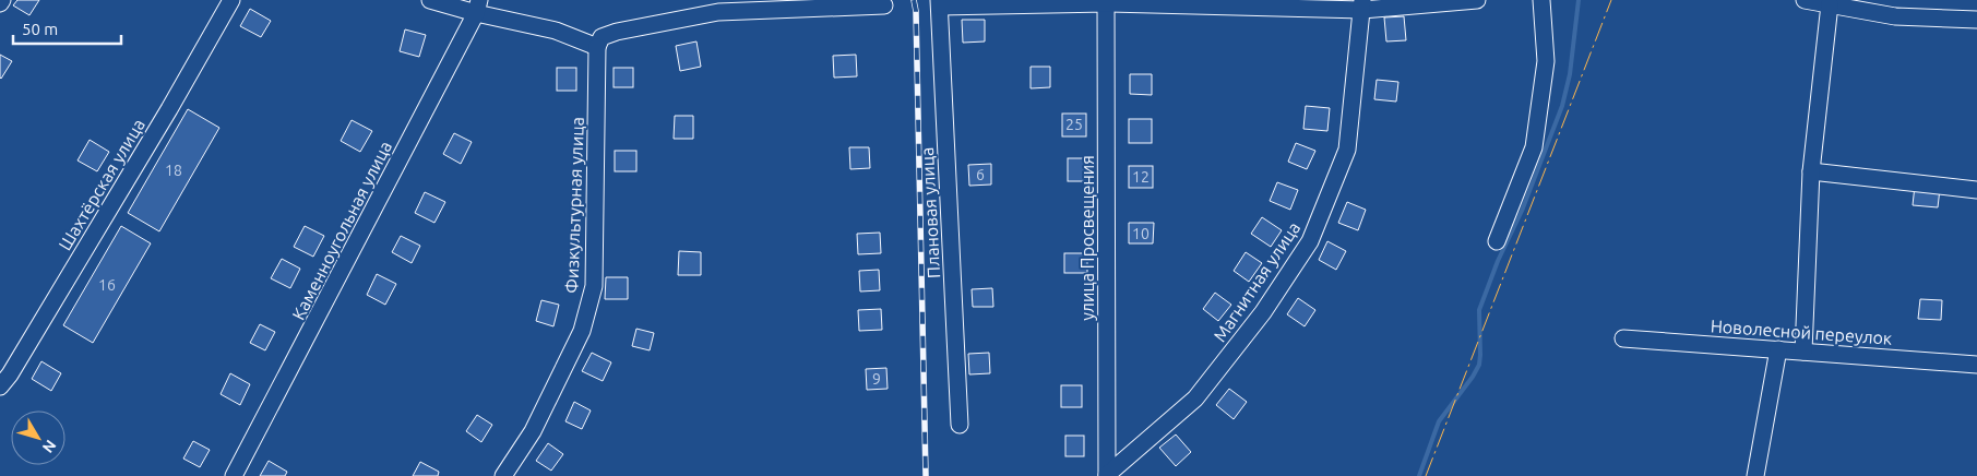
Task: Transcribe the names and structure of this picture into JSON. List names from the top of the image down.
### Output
{
  "streets": {
    "street": [
      "Шахтёрская улица",
      "Физкультурная улица",
      "Плановая улица",
      "Каменноугольная улица",
      "улица Просвещения",
      "Магнитная улица",
      "Новолесной переулок"
    ]
  },
  "crossings": [
    ["улица Просвещения", "Магнитная улица"]
  ],
  "house_numbers": [
    "25",
    "18",
    "6",
    "12",
    "10",
    "16",
    "9"
  ],
  "scale_bar": "50 m",
  "north": "bottom right"
}
